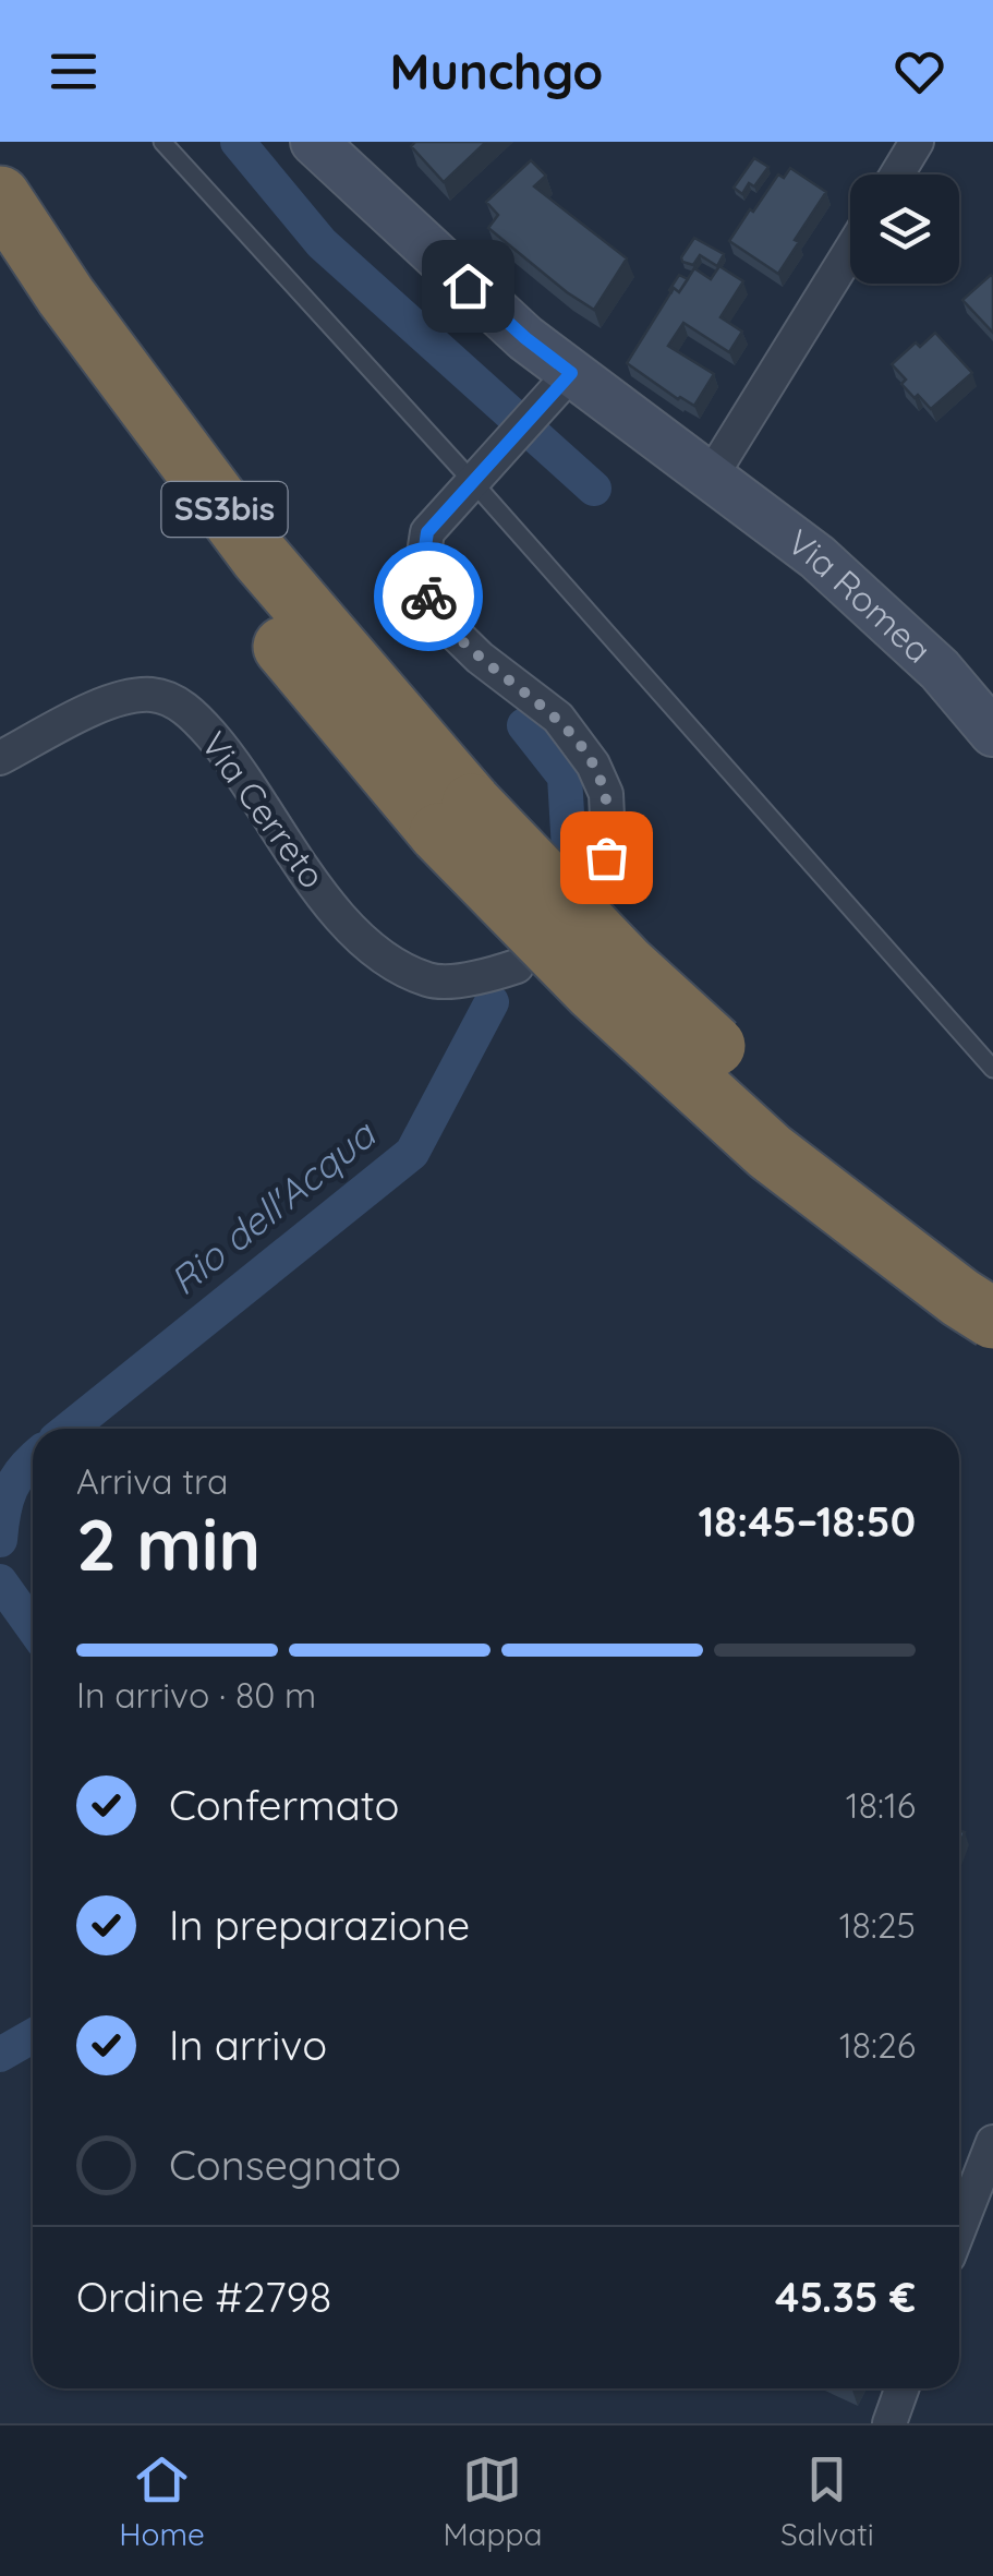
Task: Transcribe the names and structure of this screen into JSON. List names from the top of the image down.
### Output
{
  "streets": {
    "highway": ["SS3bis"],
    "main road": ["Via Romea"],
    "street": ["Via Cerreto"]
  },
  "water": ["Rio dell'Acqua"],
  "page": {
    "header": "Munchgo",
    "heading": ["2 min", "Arriva tra", "18:45–18:50"],
    "panel": ["Ordine #2798", "45.35 €"],
    "bar": "In arrivo · 80 m",
    "list": [
      ["Confermato", "18:16"],
      ["In preparazione", "18:25"],
      ["In arrivo", "18:26"],
      "Consegnato"
    ],
    "tabs": ["Home", "Mappa", "Salvati"]
  }
}
